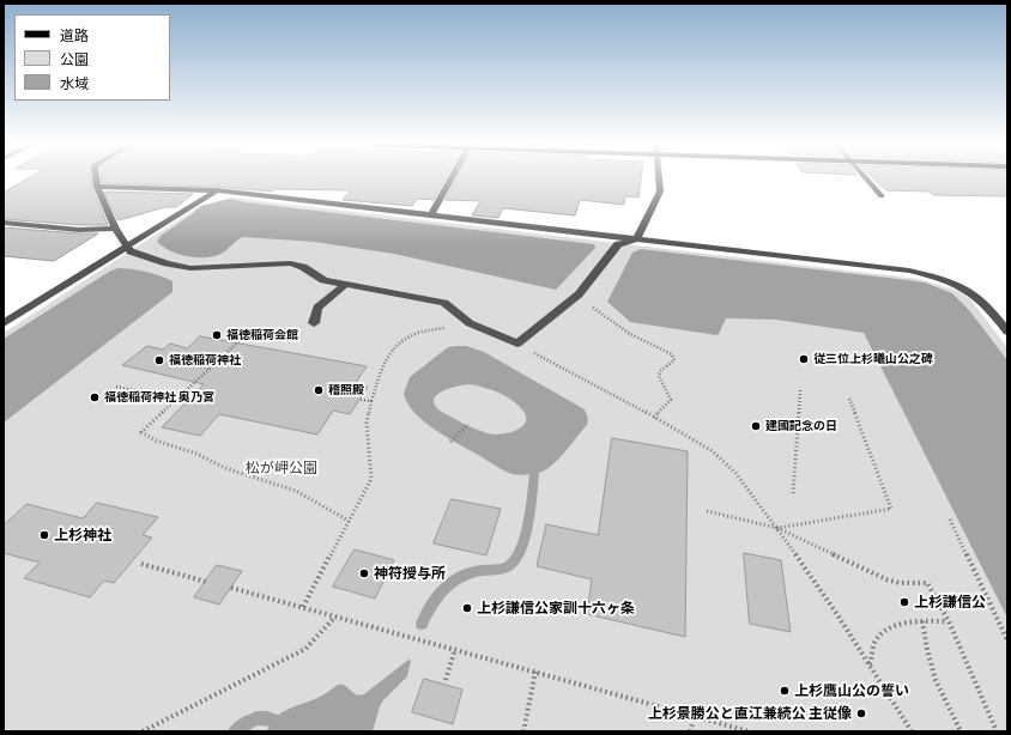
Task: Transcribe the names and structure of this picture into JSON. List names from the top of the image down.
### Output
{
  "parks": ["松が岬公園"],
  "places": [
    "福徳稲荷会館",
    "従三位上杉曦山公之碑",
    "福徳稲荷神社",
    "稽照殿",
    "福徳稲荷神社 奥乃宮",
    "建國記念の日",
    "上杉神社",
    "神符授与所",
    "上杉謙信公",
    "上杉謙信公家訓十六ヶ条",
    "上杉鷹山公の誓い",
    "上杉景勝公と直江兼続公 主従像"
  ],
  "legend": ["道路", "公園", "水域"]
}
